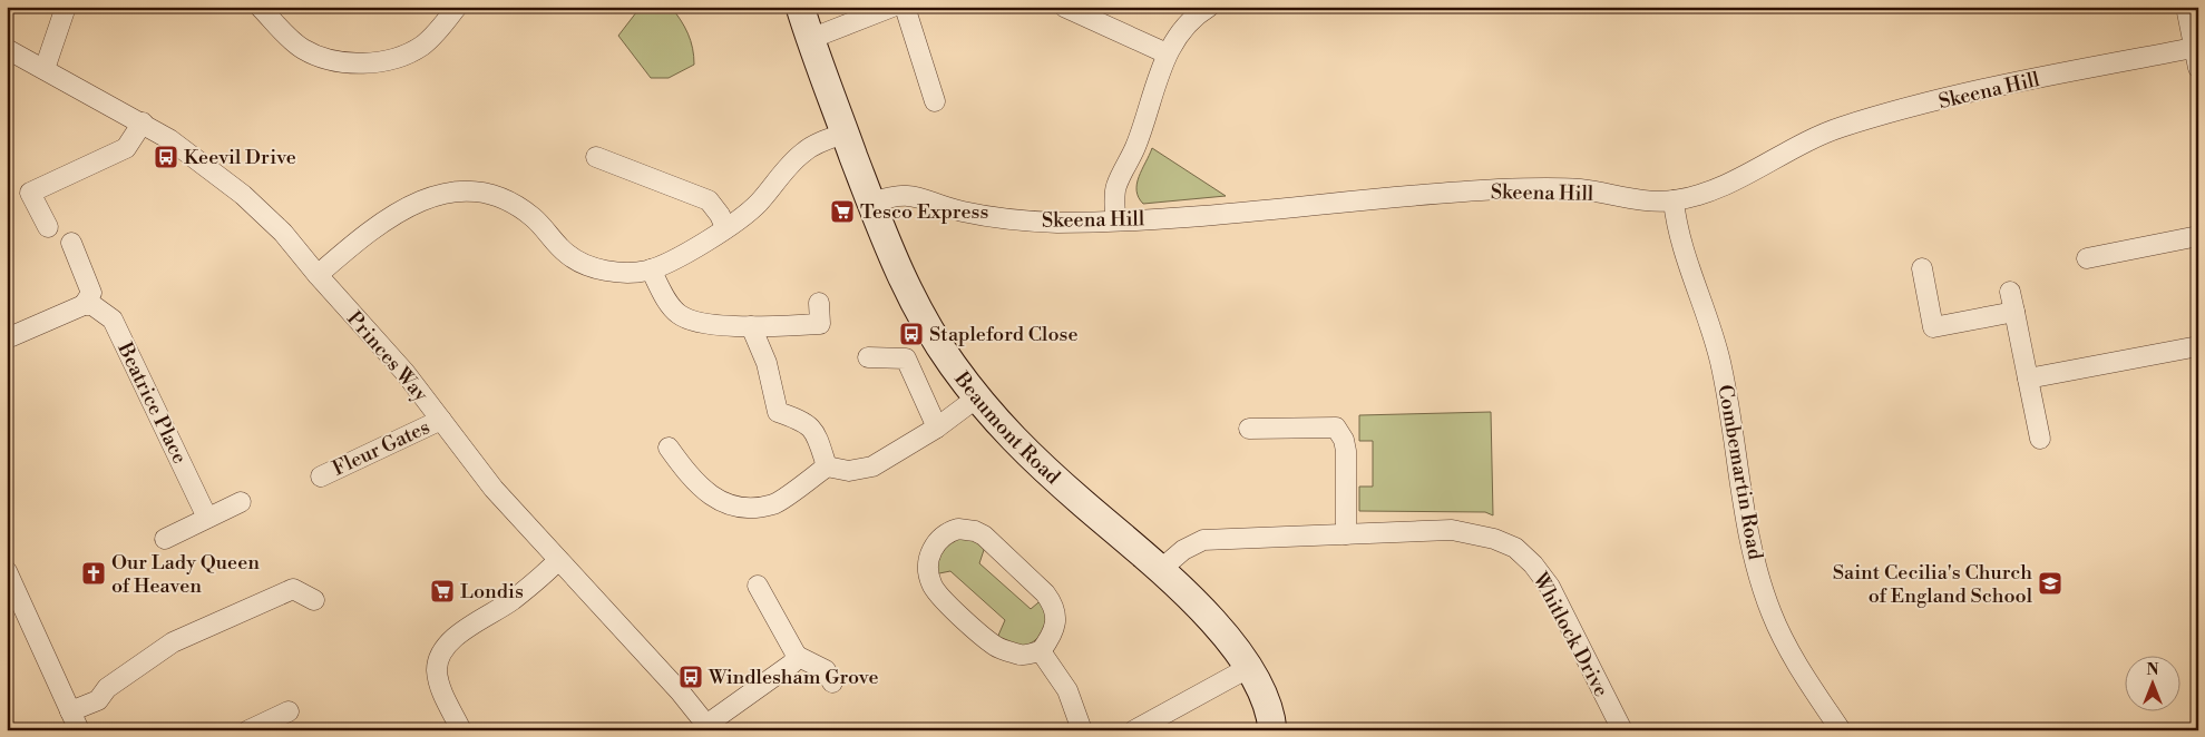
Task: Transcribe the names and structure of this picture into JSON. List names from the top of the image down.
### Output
{
  "streets": {
    "street": [
      "Skeena Hill",
      "Princes Way",
      "Beatrice Place",
      "Beaumont Road",
      "Fleur Gates",
      "Combemartin Road",
      "Whitlock Drive"
    ]
  },
  "crossings": [
    ["Skeena Hill", "Beaumont Road"],
    ["Skeena Hill", "Combemartin Road"],
    ["Princes Way", "Fleur Gates"],
    ["Beaumont Road", "Whitlock Drive"]
  ],
  "places": {
    "bus stop": ["Keevil Drive", "Stapleford Close", "Windlesham Grove"],
    "supermarket": ["Tesco Express", "Londis"],
    "church": ["Our Lady Queen of Heaven"],
    "school or university": ["Saint Cecilia's Church of England School"]
  },
  "north": "top"
}
